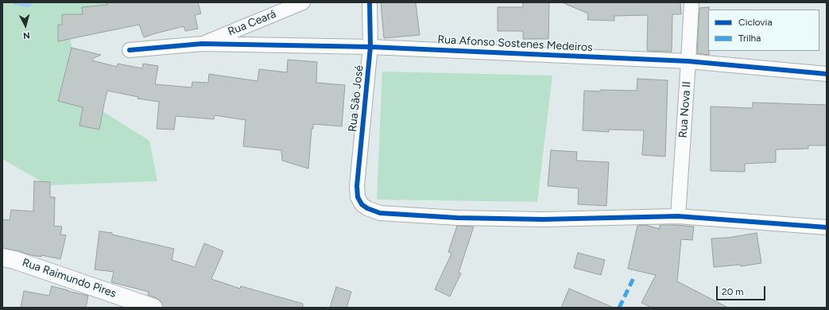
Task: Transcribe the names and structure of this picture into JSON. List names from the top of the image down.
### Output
{
  "streets": {
    "street": [
      "Rua Ceará",
      "Rua Afonso Sostenes Medeiros",
      "Rua São José",
      "Rua Nova II",
      "Rua Raimundo Pires"
    ]
  },
  "crossings": [
    ["Rua Ceará", "Rua Afonso Sostenes Medeiros"],
    ["Rua Afonso Sostenes Medeiros", "Rua São José"],
    ["Rua Afonso Sostenes Medeiros", "Rua Nova II"],
    ["Rua São José", "Rua Nova II"]
  ],
  "legend": ["Ciclovia", "Trilha"],
  "scale_bar": "20 m",
  "north": "bottom"
}
